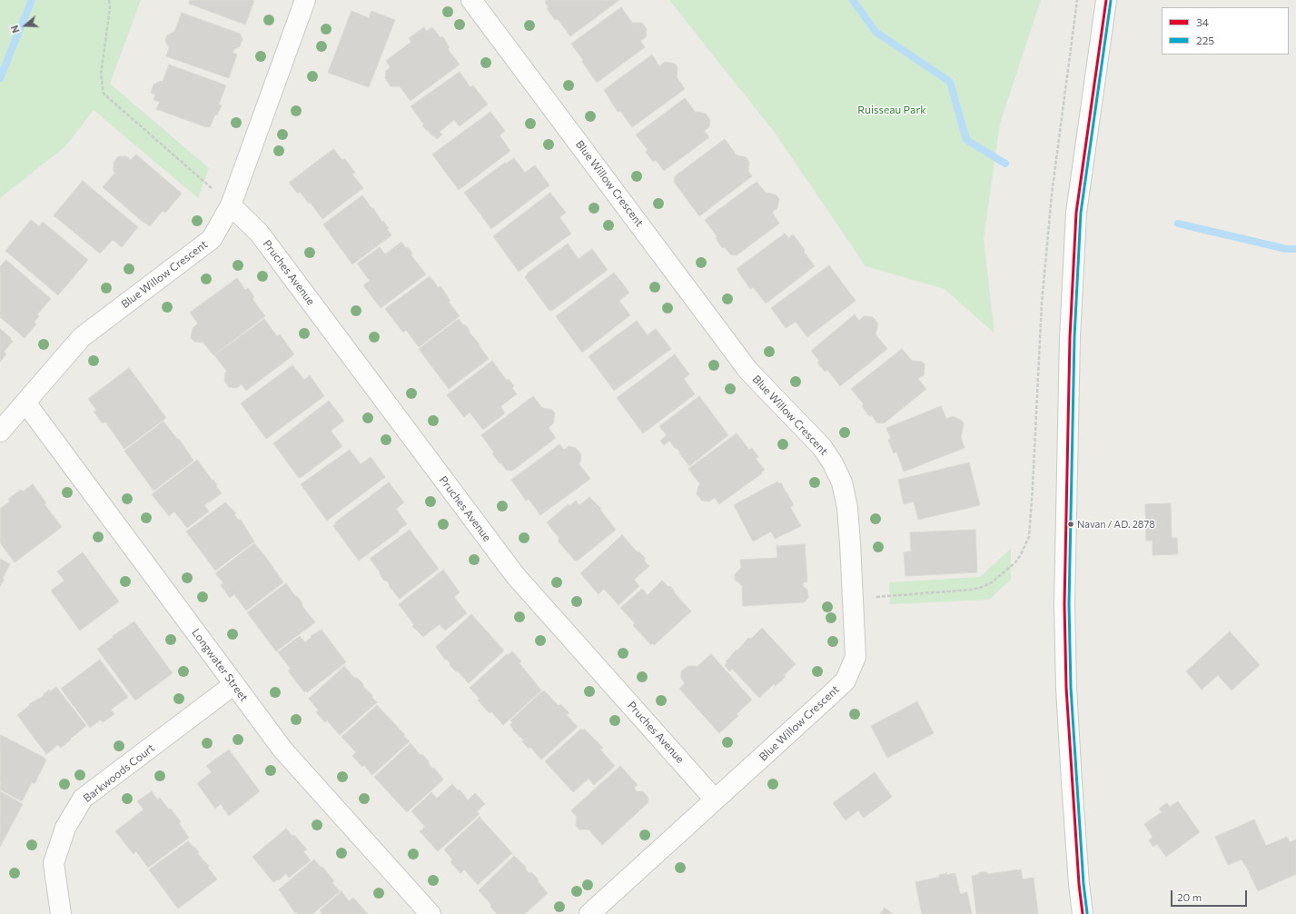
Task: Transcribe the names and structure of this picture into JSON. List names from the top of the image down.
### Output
{
  "streets": {
    "street": [
      "Blue Willow Crescent",
      "Pruches Avenue",
      "Longwater Street",
      "Barkwoods Court"
    ]
  },
  "crossings": [
    ["Blue Willow Crescent", "Pruches Avenue"],
    ["Blue Willow Crescent", "Longwater Street"],
    ["Longwater Street", "Barkwoods Court"]
  ],
  "parks": ["Ruisseau Park"],
  "places": ["Navan / AD. 2878"],
  "lines": ["transit line 34", "transit line 225"],
  "legend": ["34", "225"],
  "scale_bar": "20 m",
  "north": "left"
}
